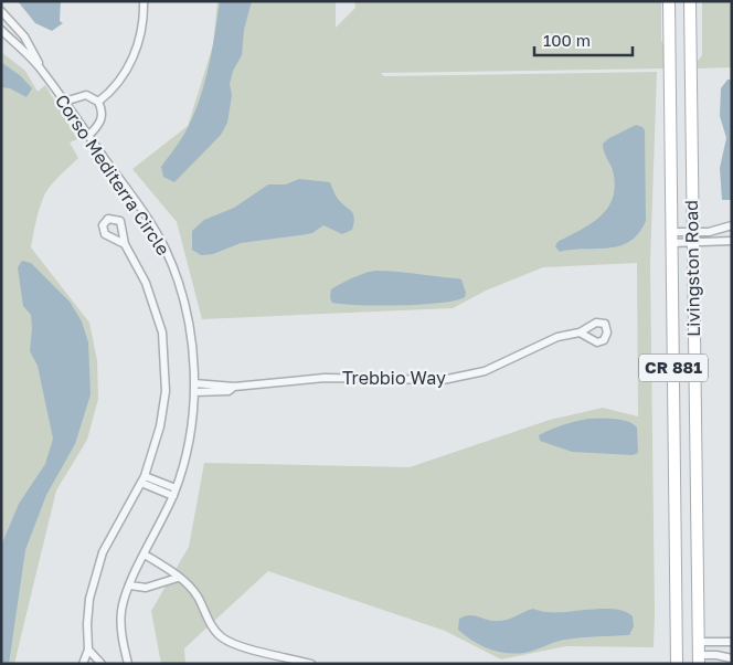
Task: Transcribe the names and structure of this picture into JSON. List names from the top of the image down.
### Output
{
  "streets": {
    "main road": ["Livingston Road", "CR 881"],
    "street": ["Corso Mediterra Circle", "Trebbio Way"]
  },
  "crossings": [
    ["Corso Mediterra Circle", "Trebbio Way"]
  ],
  "scale_bar": "100 m"
}
